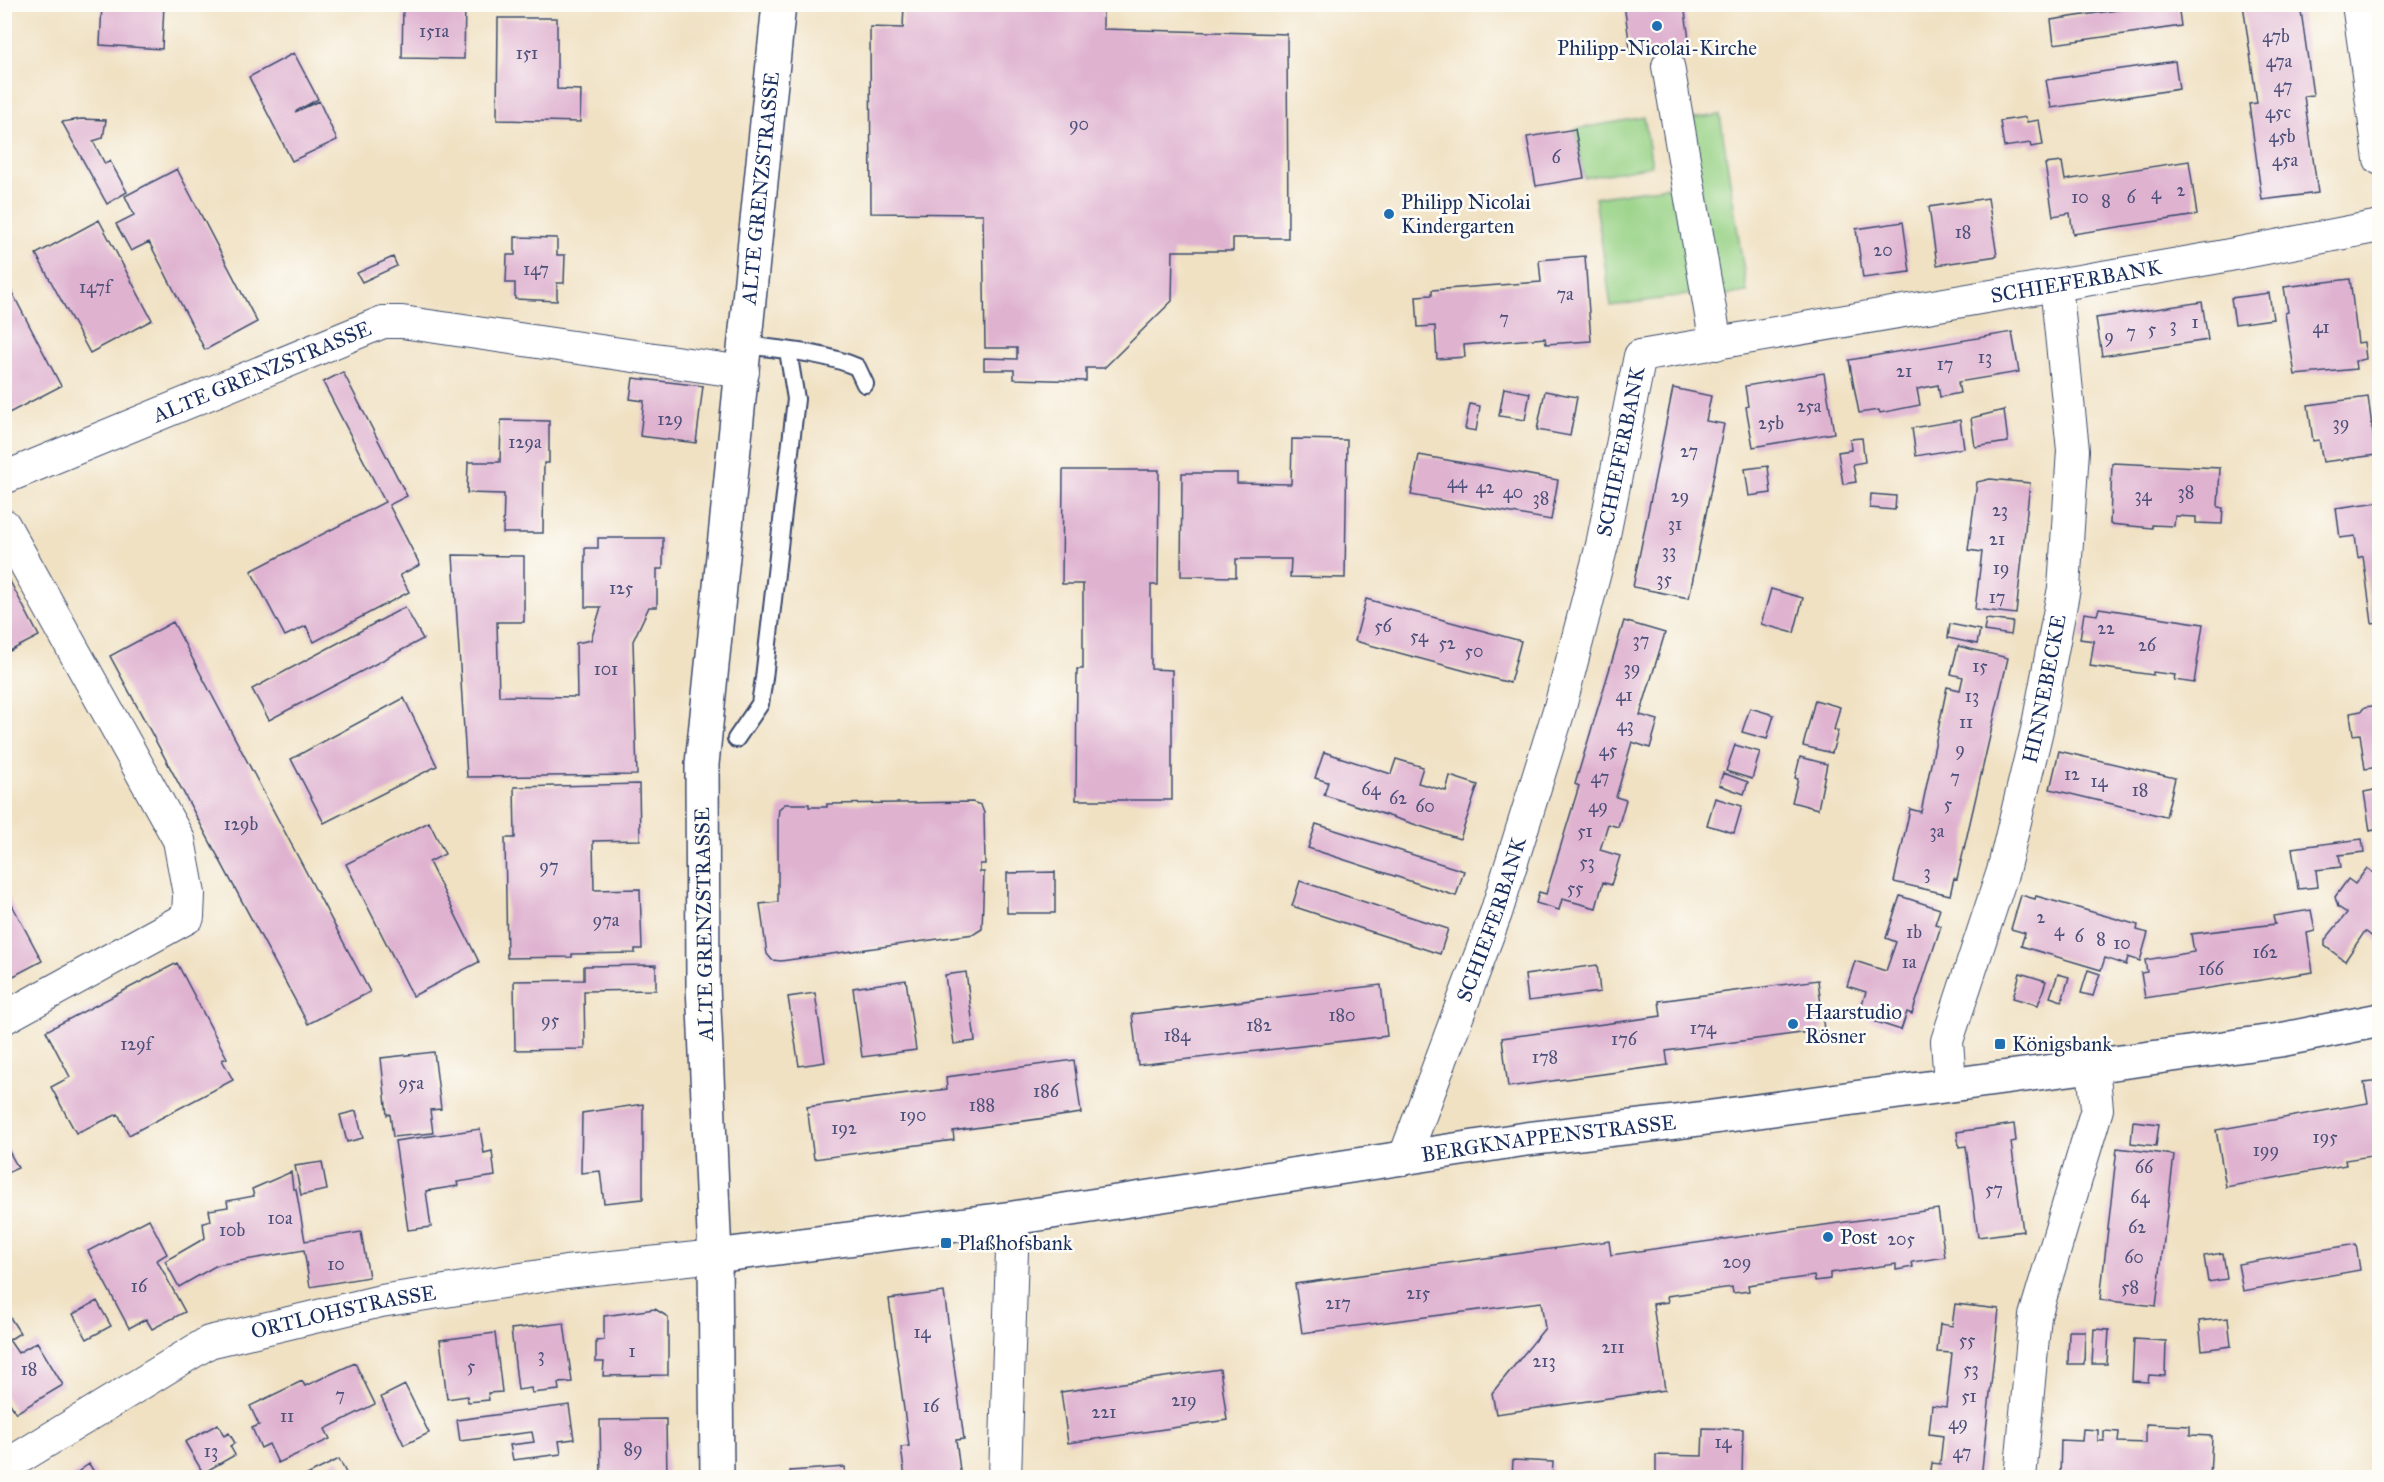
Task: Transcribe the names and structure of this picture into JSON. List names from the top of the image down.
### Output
{
  "streets": {
    "street": [
      "ALTE GRENZSTRASSE",
      "SCHIEFERBANK",
      "HINNEBECKE",
      "BERGKNAPPENSTRASSE",
      "ORTLOHSTRASSE"
    ]
  },
  "crossings": [
    ["ALTE GRENZSTRASSE", "BERGKNAPPENSTRASSE"],
    ["ALTE GRENZSTRASSE", "ORTLOHSTRASSE"],
    ["SCHIEFERBANK", "HINNEBECKE"],
    ["SCHIEFERBANK", "BERGKNAPPENSTRASSE"],
    ["HINNEBECKE", "BERGKNAPPENSTRASSE"],
    ["BERGKNAPPENSTRASSE", "ORTLOHSTRASSE"]
  ],
  "places": {
    "other": [
      "Philipp-Nicolai-Kirche",
      "Philipp Nicolai Kindergarten",
      "Haarstudio Rösner",
      "Post"
    ],
    "transit": ["Königsbank", "Plaßhofsbank"]
  },
  "house_numbers": [
    "151a",
    "47b",
    "151",
    "47a",
    "47",
    "45c",
    "90",
    "45b",
    "6",
    "45a",
    "2",
    "4",
    "10",
    "6",
    "8",
    "18",
    "20",
    "147",
    "147f",
    "7a",
    "7",
    "1",
    "3",
    "41",
    "5",
    "7",
    "9",
    "13",
    "17",
    "21",
    "25a",
    "129",
    "25b",
    "39",
    "129a",
    "27",
    "44",
    "42",
    "40",
    "38",
    "34",
    "29",
    "38",
    "23",
    "31",
    "21",
    "33",
    "19",
    "35",
    "125",
    "17",
    "56",
    "22",
    "54",
    "37",
    "52",
    "26",
    "50",
    "15",
    "39",
    "101",
    "41",
    "13",
    "11",
    "43",
    "9",
    "45",
    "12",
    "47",
    "7",
    "14",
    "64",
    "18",
    "62",
    "5",
    "60",
    "49",
    "129b",
    "51",
    "3a",
    "53",
    "97",
    "3",
    "55",
    "2",
    "97a",
    "4",
    "1b",
    "6",
    "8",
    "10",
    "162",
    "1a",
    "166",
    "180",
    "95",
    "182",
    "174",
    "184",
    "176",
    "129f",
    "178",
    "95a",
    "186",
    "188",
    "190",
    "192",
    "195",
    "199",
    "66",
    "57",
    "64",
    "10a",
    "62",
    "10b",
    "205",
    "60",
    "209",
    "10",
    "16",
    "58",
    "215",
    "217",
    "14",
    "55",
    "211",
    "1",
    "3",
    "213",
    "5",
    "18",
    "53",
    "7",
    "51",
    "219",
    "16",
    "221",
    "11",
    "49",
    "14",
    "89",
    "13",
    "47"
  ]
}
